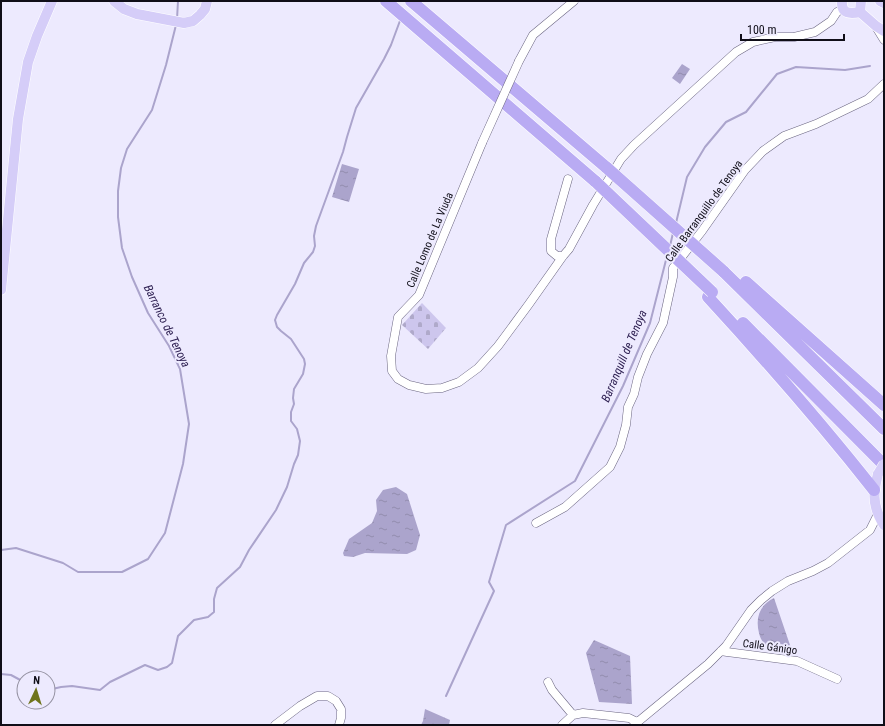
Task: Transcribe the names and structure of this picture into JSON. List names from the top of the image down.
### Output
{
  "streets": {
    "street": ["Calle Barranquillo de Tenoya", "Calle Lomo de La Viuda", "Calle Gánigo"]
  },
  "water": ["Barranco de Tenoya", "Barranquill de Tenoya"],
  "scale_bar": "100 m",
  "north": "top"
}
